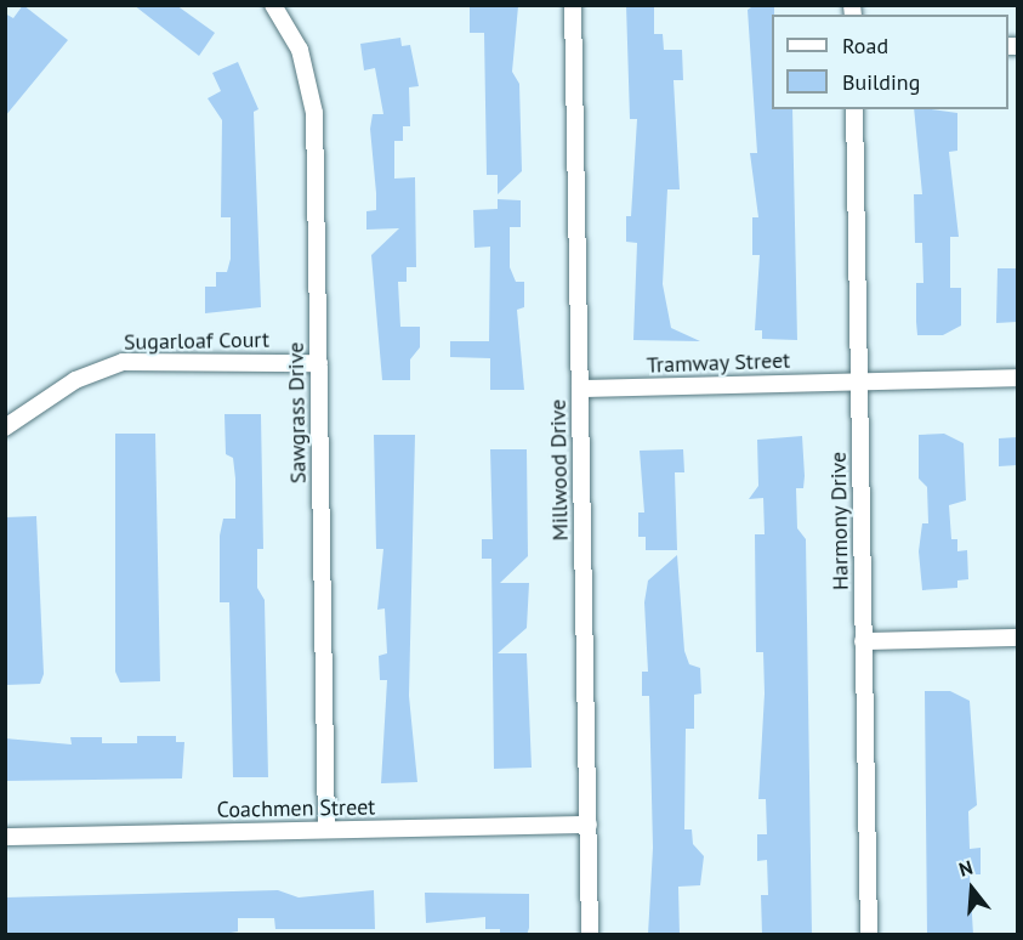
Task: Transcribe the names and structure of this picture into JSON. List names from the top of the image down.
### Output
{
  "streets": {
    "street": [
      "Sugarloaf Court",
      "Tramway Street",
      "Sawgrass Drive",
      "Millwood Drive",
      "Harmony Drive",
      "Coachmen Street"
    ]
  },
  "crossings": [
    ["Sugarloaf Court", "Sawgrass Drive"],
    ["Tramway Street", "Millwood Drive"],
    ["Tramway Street", "Harmony Drive"],
    ["Sawgrass Drive", "Coachmen Street"],
    ["Millwood Drive", "Coachmen Street"]
  ],
  "legend": ["Road", "Building"],
  "north": "top"
}
